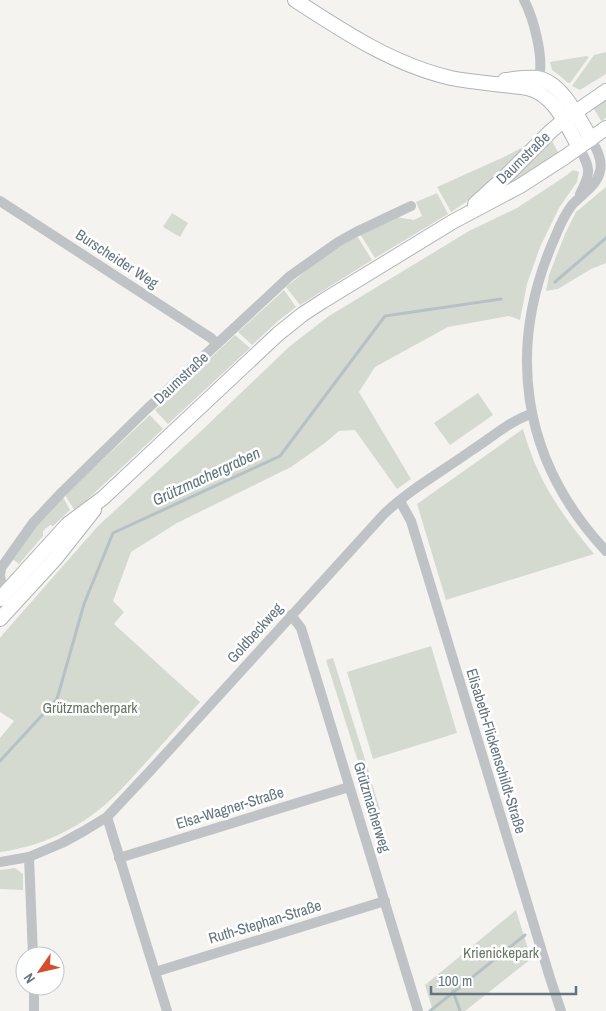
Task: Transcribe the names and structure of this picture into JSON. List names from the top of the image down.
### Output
{
  "streets": {
    "main road": ["Daumstraße"],
    "street": [
      "Burscheider Weg",
      "Goldbeckweg",
      "Elisabeth-Flickenschildt-Straße",
      "Grützmacherweg",
      "Elsa-Wagner-Straße",
      "Ruth-Stephan-Straße"
    ]
  },
  "crossings": [
    ["Daumstraße", "Burscheider Weg"],
    ["Goldbeckweg", "Elisabeth-Flickenschildt-Straße"],
    ["Goldbeckweg", "Grützmacherweg"],
    ["Grützmacherweg", "Elsa-Wagner-Straße"],
    ["Grützmacherweg", "Ruth-Stephan-Straße"]
  ],
  "water": ["Grützmachergraben"],
  "parks": ["Grützmacherpark", "Krienickepark"],
  "scale_bar": "100 m",
  "north": "bottom left"
}
